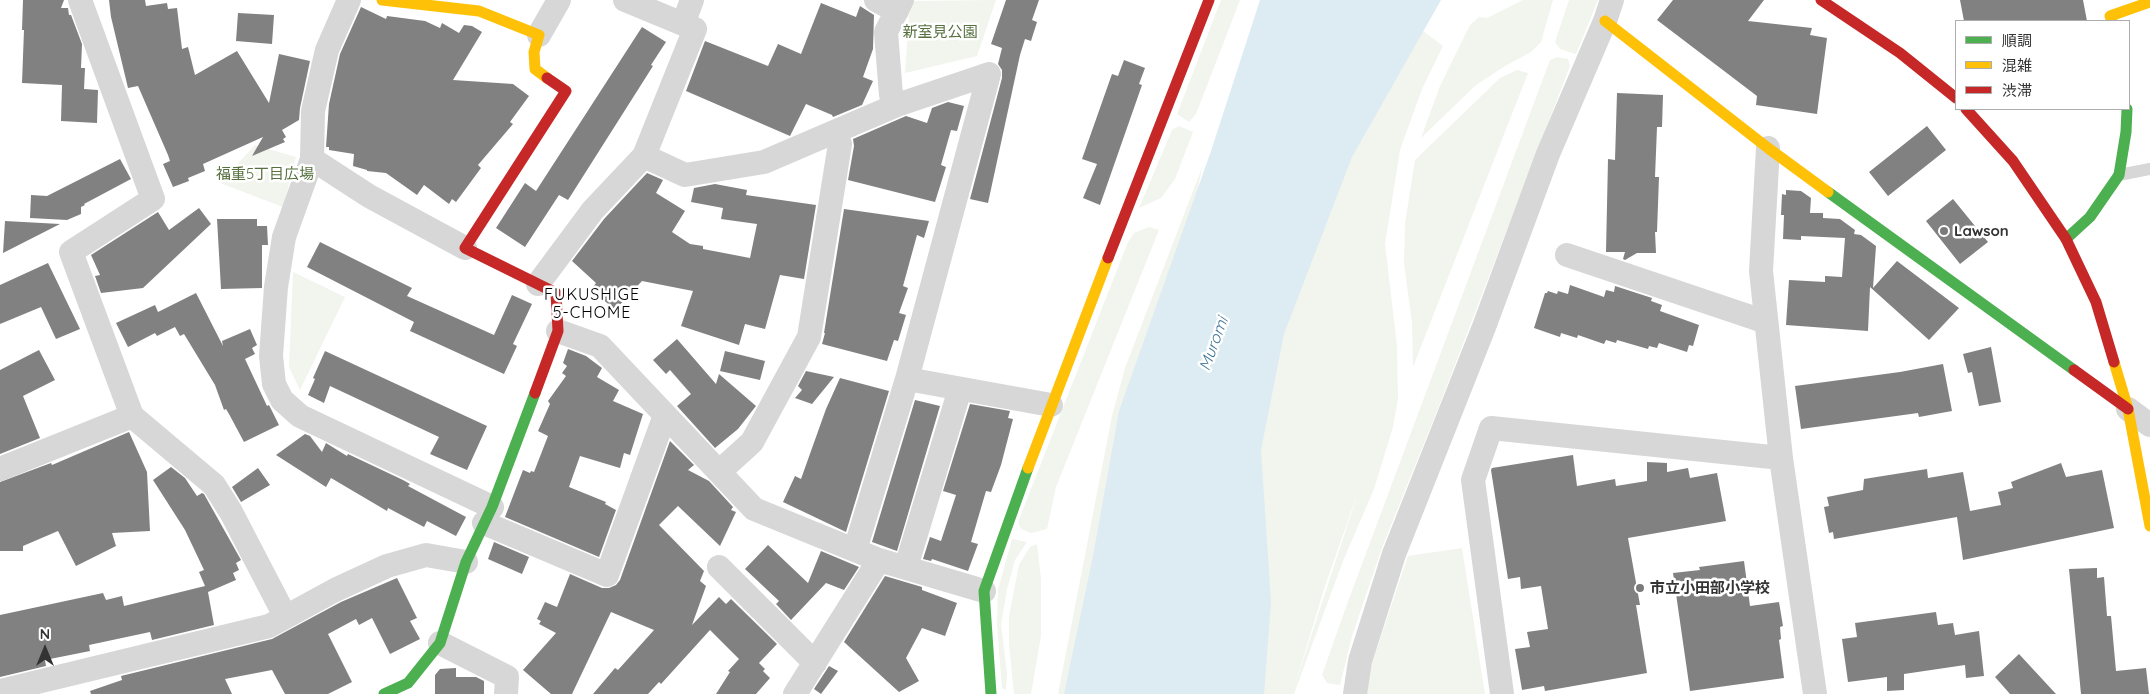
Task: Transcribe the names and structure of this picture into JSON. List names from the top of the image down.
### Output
{
  "districts": ["FUKUSHIGE 5-CHOME"],
  "water": ["Muromi"],
  "parks": ["新室見公園", "福重5丁目広場"],
  "places": ["Lawson", "市立小田部小学校"],
  "legend": ["順調", "混雑", "渋滞"],
  "north": "top"
}
